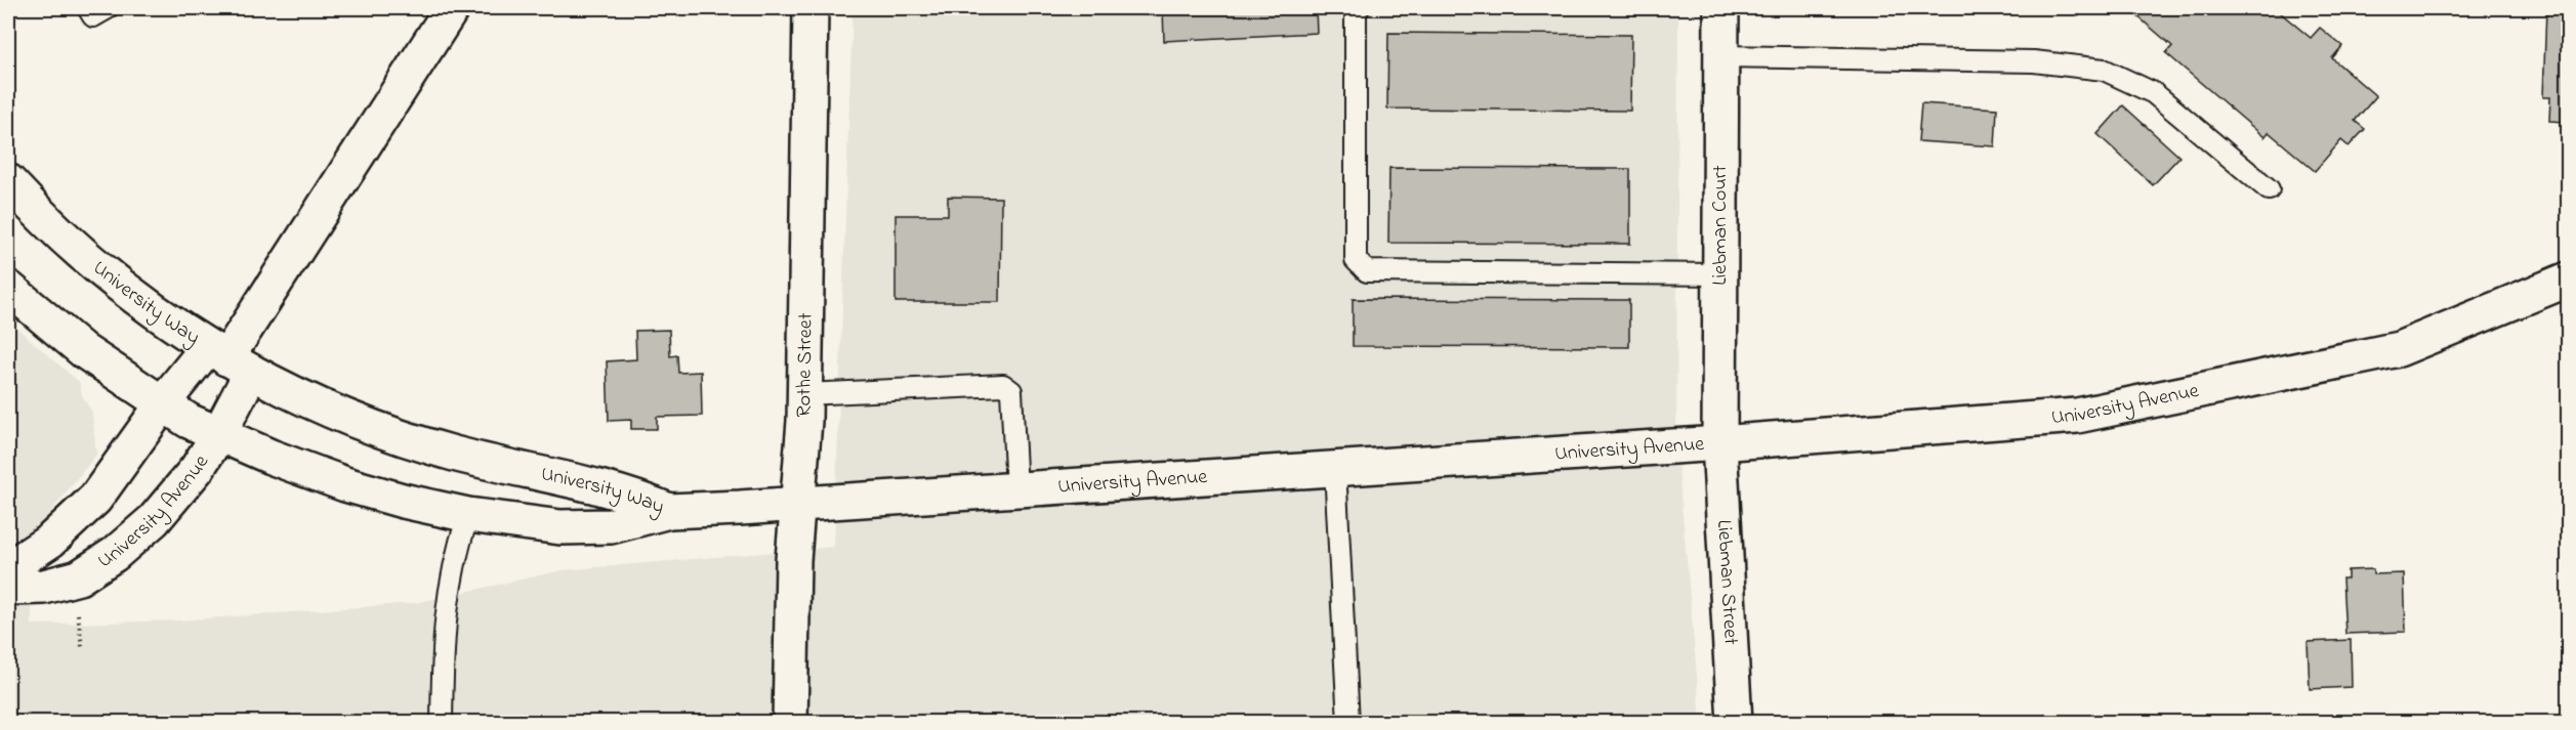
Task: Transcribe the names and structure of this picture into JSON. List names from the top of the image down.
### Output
{
  "streets": {
    "main road": [
      "Liebman Court",
      "University Way",
      "Rothe Street",
      "University Avenue",
      "Liebman Street"
    ]
  },
  "crossings": [
    ["Liebman Court", "University Avenue"],
    ["Liebman Court", "Liebman Street"],
    ["University Way", "University Avenue"],
    ["Rothe Street", "University Avenue"],
    ["University Avenue", "Liebman Street"]
  ]
}
